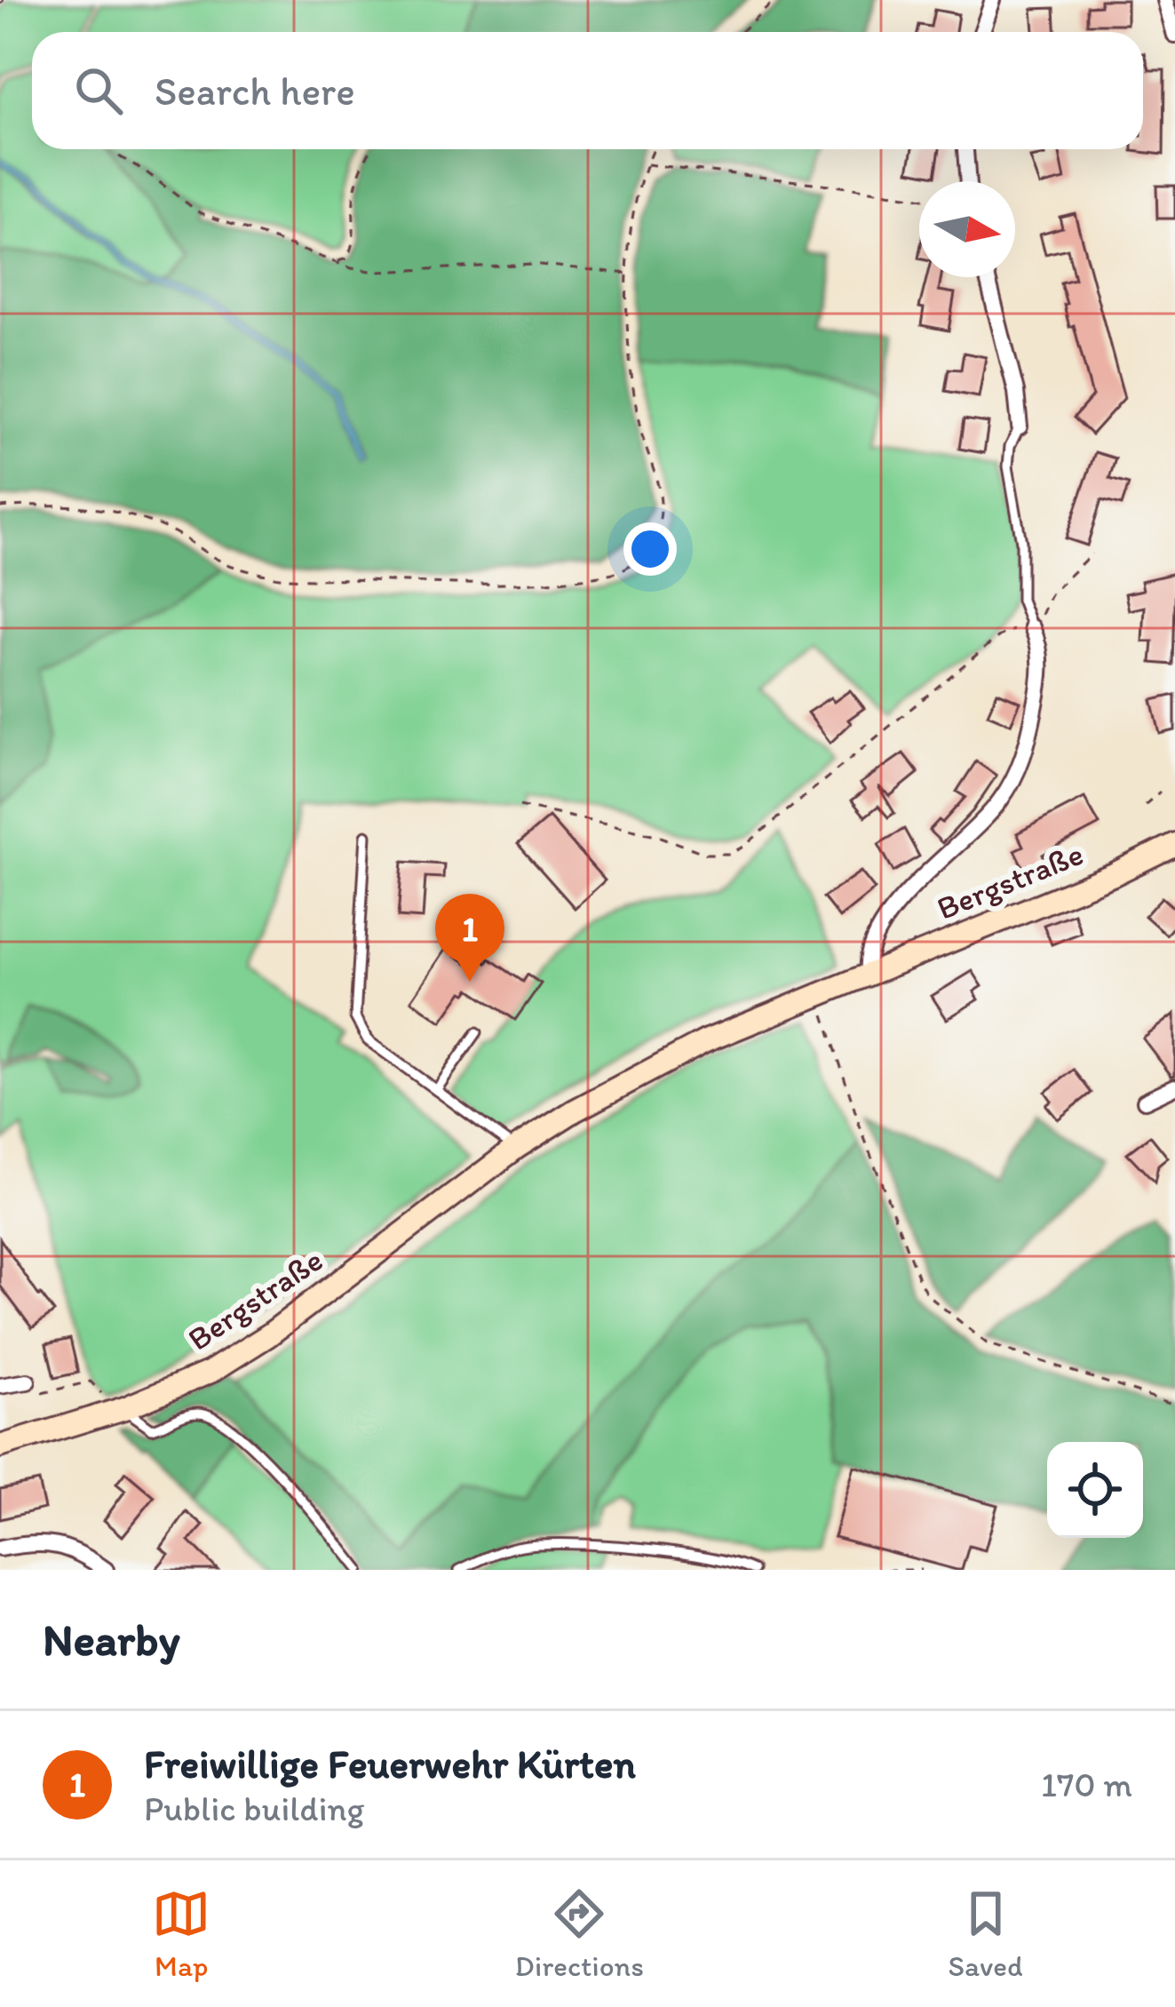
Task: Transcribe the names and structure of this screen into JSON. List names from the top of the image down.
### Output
{
  "streets": {
    "main road": ["Bergstraße"]
  },
  "north": "right",
  "page": {
    "search": "Search here",
    "pins": "1",
    "heading": "Nearby",
    "list": [
      {
        "mark": "1",
        "name": "Freiwillige Feuerwehr Kürten",
        "note": "Public building",
        "value": "170 m"
      }
    ],
    "nav": ["Map", "Directions", "Saved"]
  }
}
